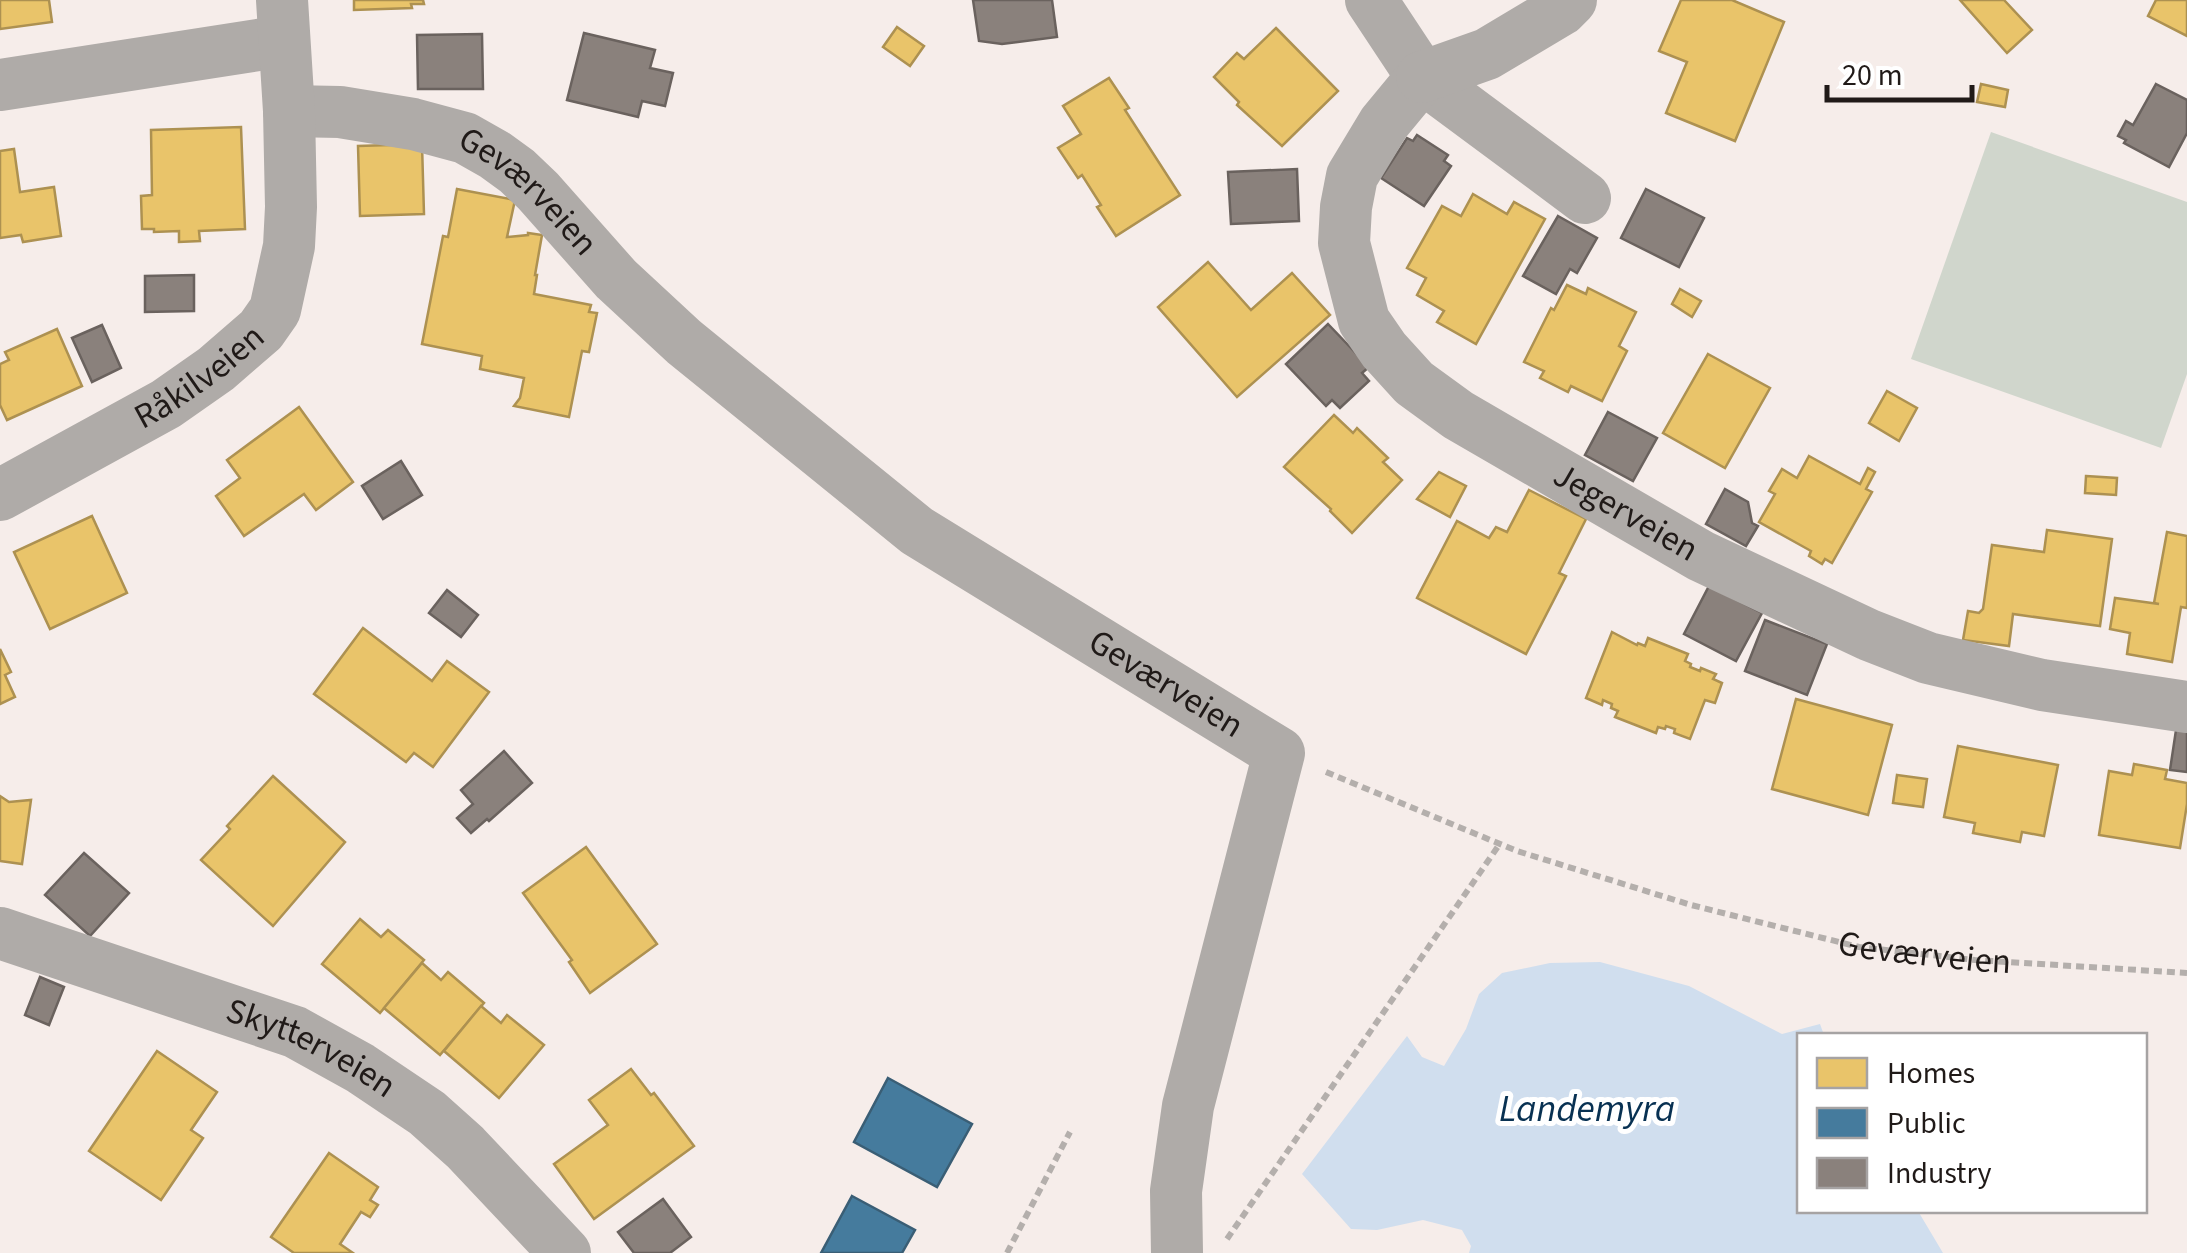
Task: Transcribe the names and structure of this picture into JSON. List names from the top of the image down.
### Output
{
  "streets": {
    "street": [
      "Geværveien",
      "Råkilveien",
      "Jegerveien",
      "Skytterveien"
    ]
  },
  "crossings": [
    ["Geværveien", "Råkilveien"]
  ],
  "water": ["Landemyra"],
  "legend": ["Homes", "Public", "Industry"],
  "scale_bar": "20 m"
}
